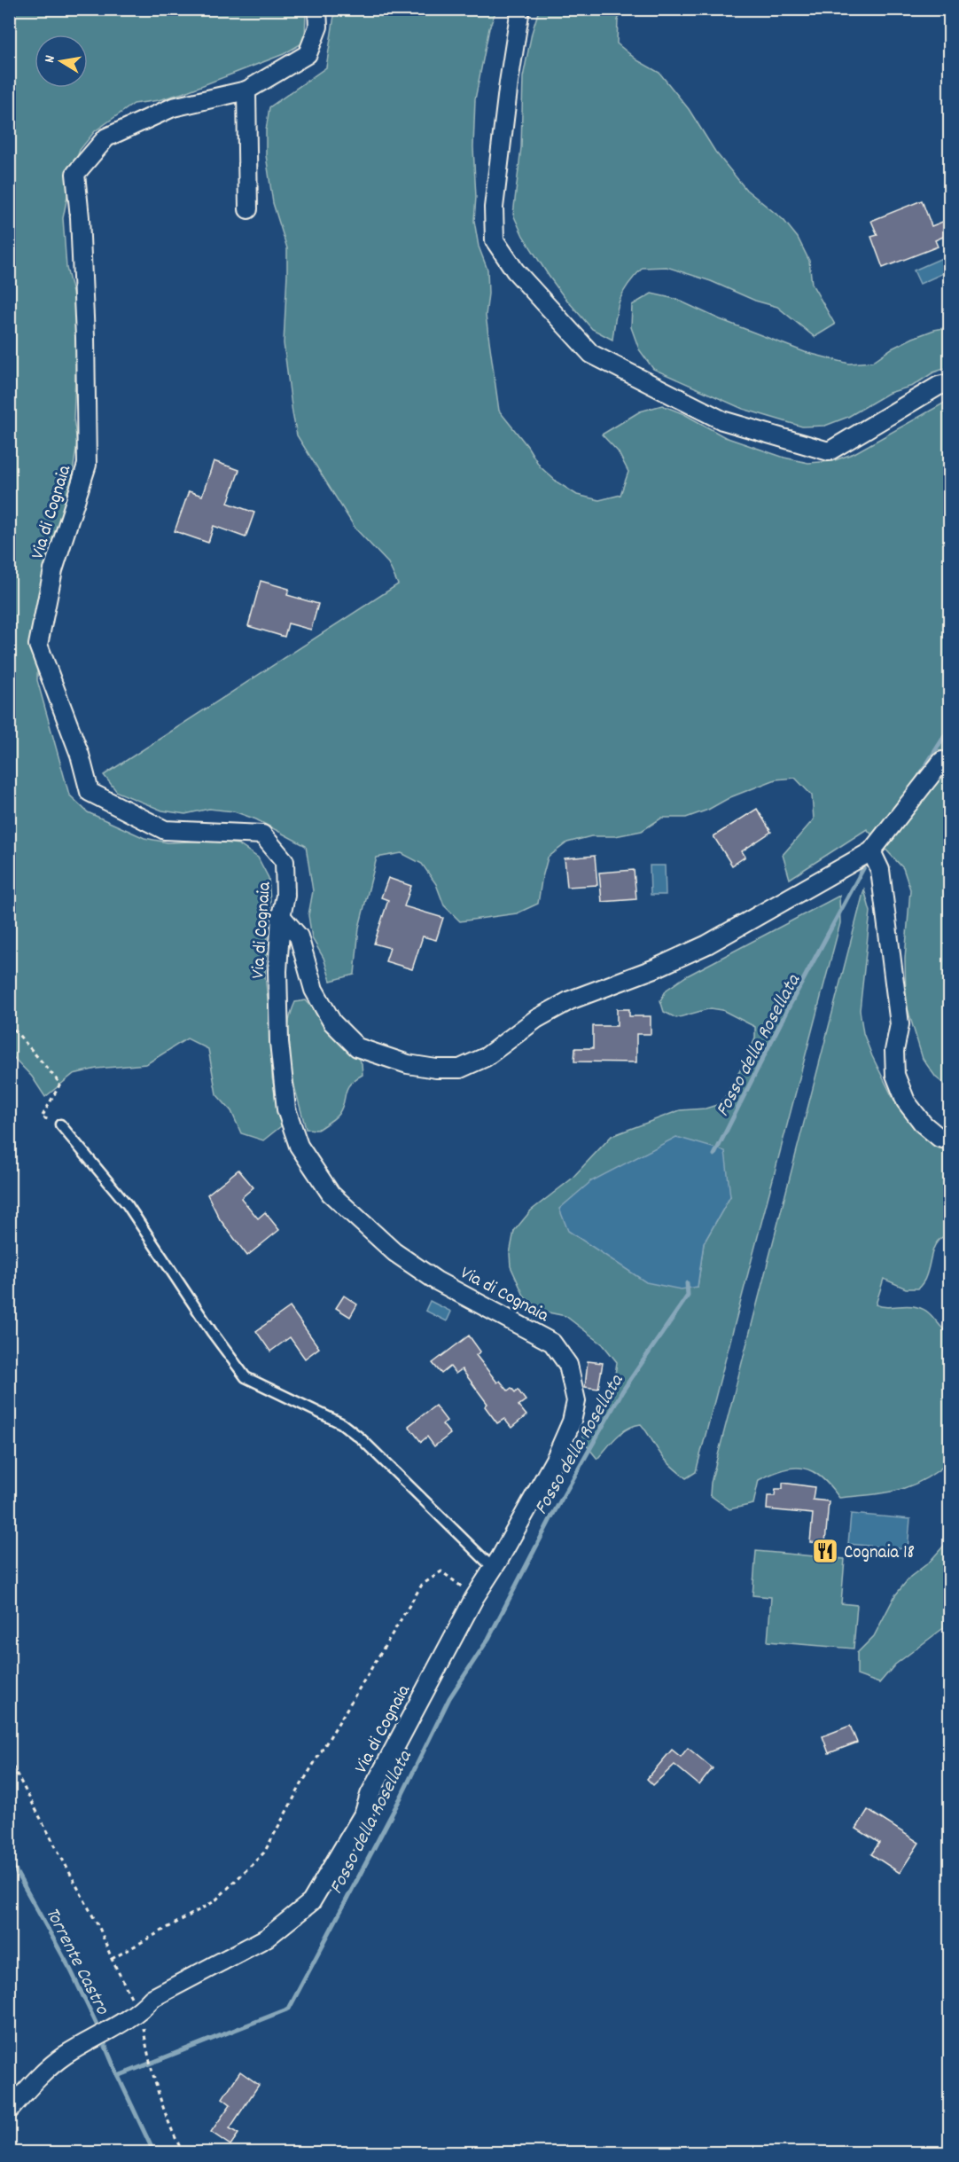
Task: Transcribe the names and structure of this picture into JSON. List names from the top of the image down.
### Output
{
  "streets": {
    "street": ["Via di Cognaia"]
  },
  "water": ["Fosso della Rosellata", "Torrente Castro"],
  "places": {
    "restaurant": ["Cognaia 18"]
  },
  "north": "left"
}
